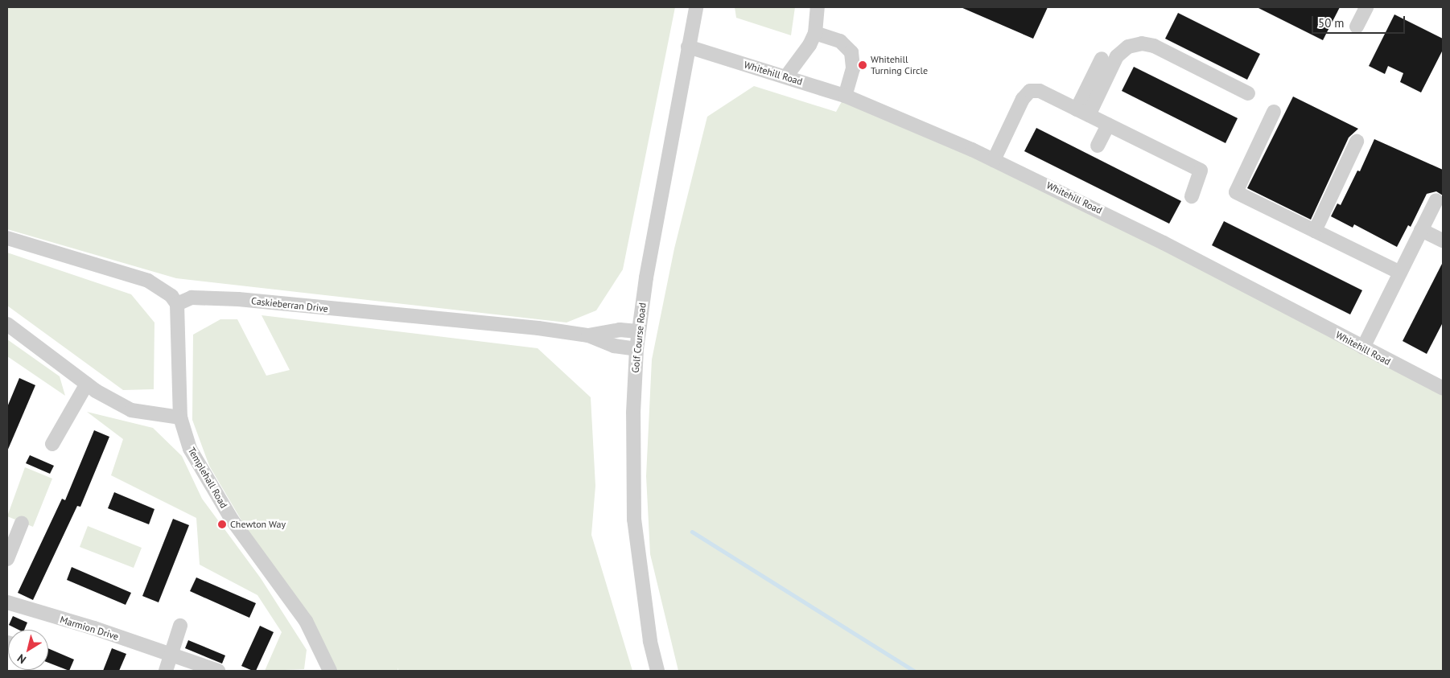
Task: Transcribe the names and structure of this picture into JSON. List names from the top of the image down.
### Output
{
  "streets": {
    "street": [
      "Whitehill Road",
      "Caskieberran Drive",
      "Golf Course Road",
      "Templehall Road",
      "Marmion Drive"
    ]
  },
  "crossings": [
    ["Whitehill Road", "Golf Course Road"],
    ["Caskieberran Drive", "Golf Course Road"],
    ["Caskieberran Drive", "Templehall Road"]
  ],
  "places": ["Whitehill Turning Circle", "Chewton Way"],
  "scale_bar": "50 m",
  "north": "bottom left"
}
